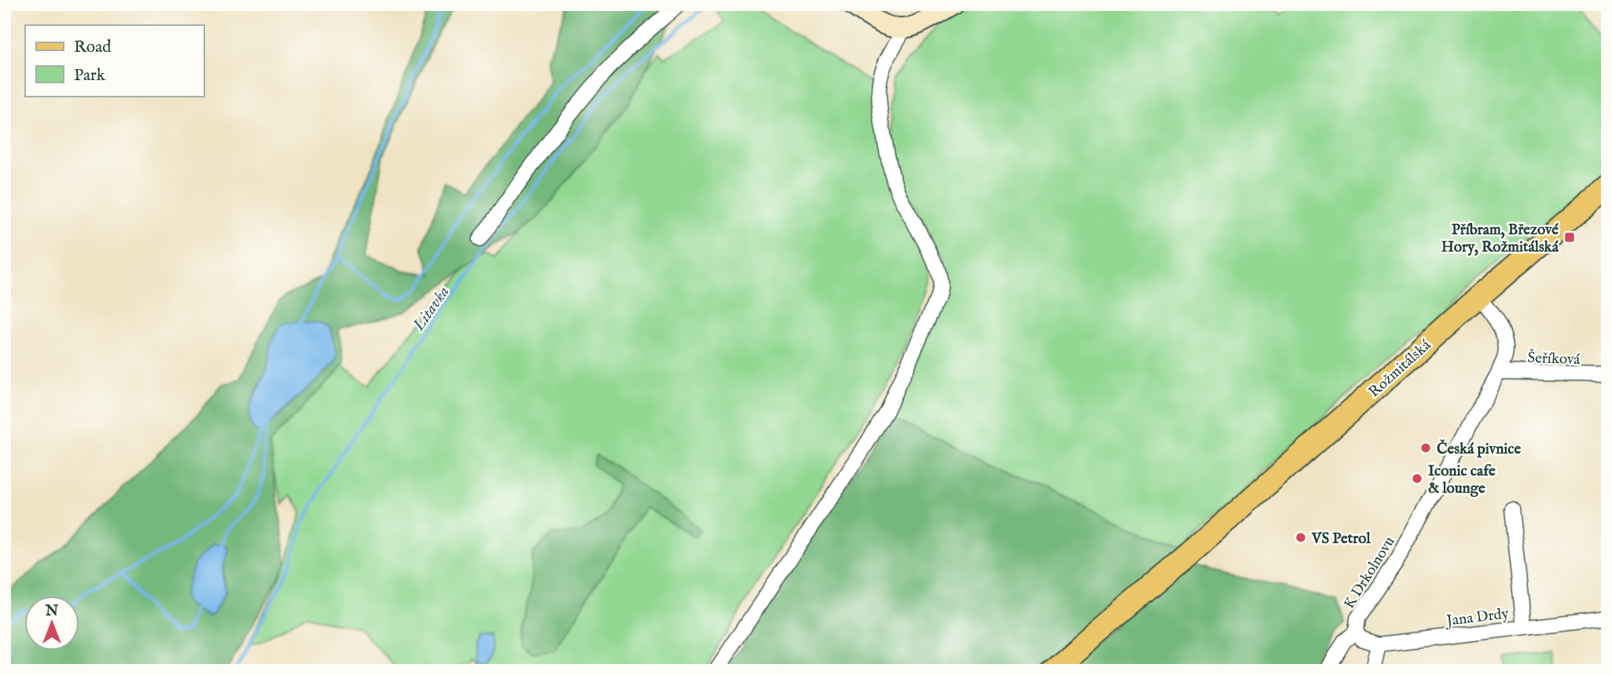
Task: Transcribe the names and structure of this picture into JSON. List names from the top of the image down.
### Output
{
  "streets": {
    "main road": ["Rožmitálská"],
    "street": ["Šeříková", "K Drkolnovu", "Jana Drdy"]
  },
  "crossings": [
    ["Šeříková", "K Drkolnovu"],
    ["Rožmitálská", "K Drkolnovu"]
  ],
  "water": ["Litavka"],
  "places": {
    "transit": ["Příbram, Březové Hory, Rožmitálská"],
    "other": ["Česká pivnice", "Iconic cafe & lounge", "VS Petrol"]
  },
  "legend": ["Road", "Park"],
  "north": "top"
}
